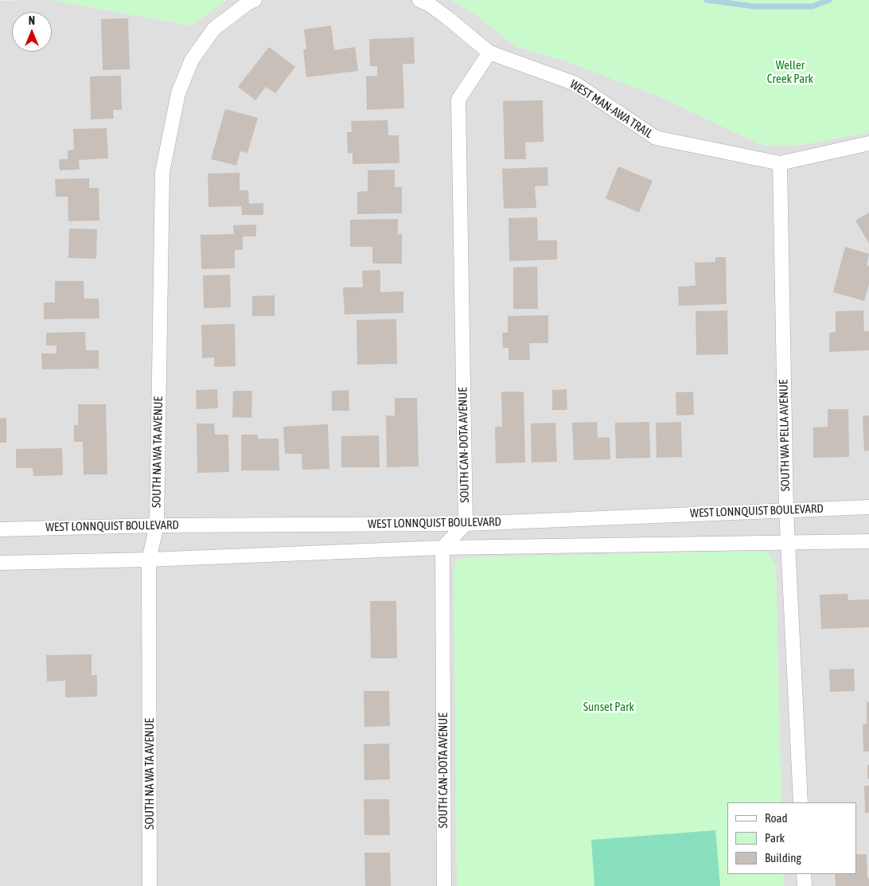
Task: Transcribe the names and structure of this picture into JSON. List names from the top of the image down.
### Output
{
  "streets": {
    "street": [
      "WEST MAN-AWA TRAIL",
      "SOUTH WA PELLA AVENUE",
      "SOUTH CAN-DOTA AVENUE",
      "SOUTH NA WA TA AVENUE",
      "WEST LONNQUIST BOULEVARD"
    ]
  },
  "crossings": [
    ["WEST MAN-AWA TRAIL", "SOUTH WA PELLA AVENUE"],
    ["WEST MAN-AWA TRAIL", "SOUTH CAN-DOTA AVENUE"],
    ["SOUTH WA PELLA AVENUE", "WEST LONNQUIST BOULEVARD"],
    ["SOUTH CAN-DOTA AVENUE", "WEST LONNQUIST BOULEVARD"],
    ["SOUTH NA WA TA AVENUE", "WEST LONNQUIST BOULEVARD"]
  ],
  "parks": ["Weller Creek Park", "Sunset Park"],
  "legend": ["Road", "Park", "Building"],
  "north": "top"
}
